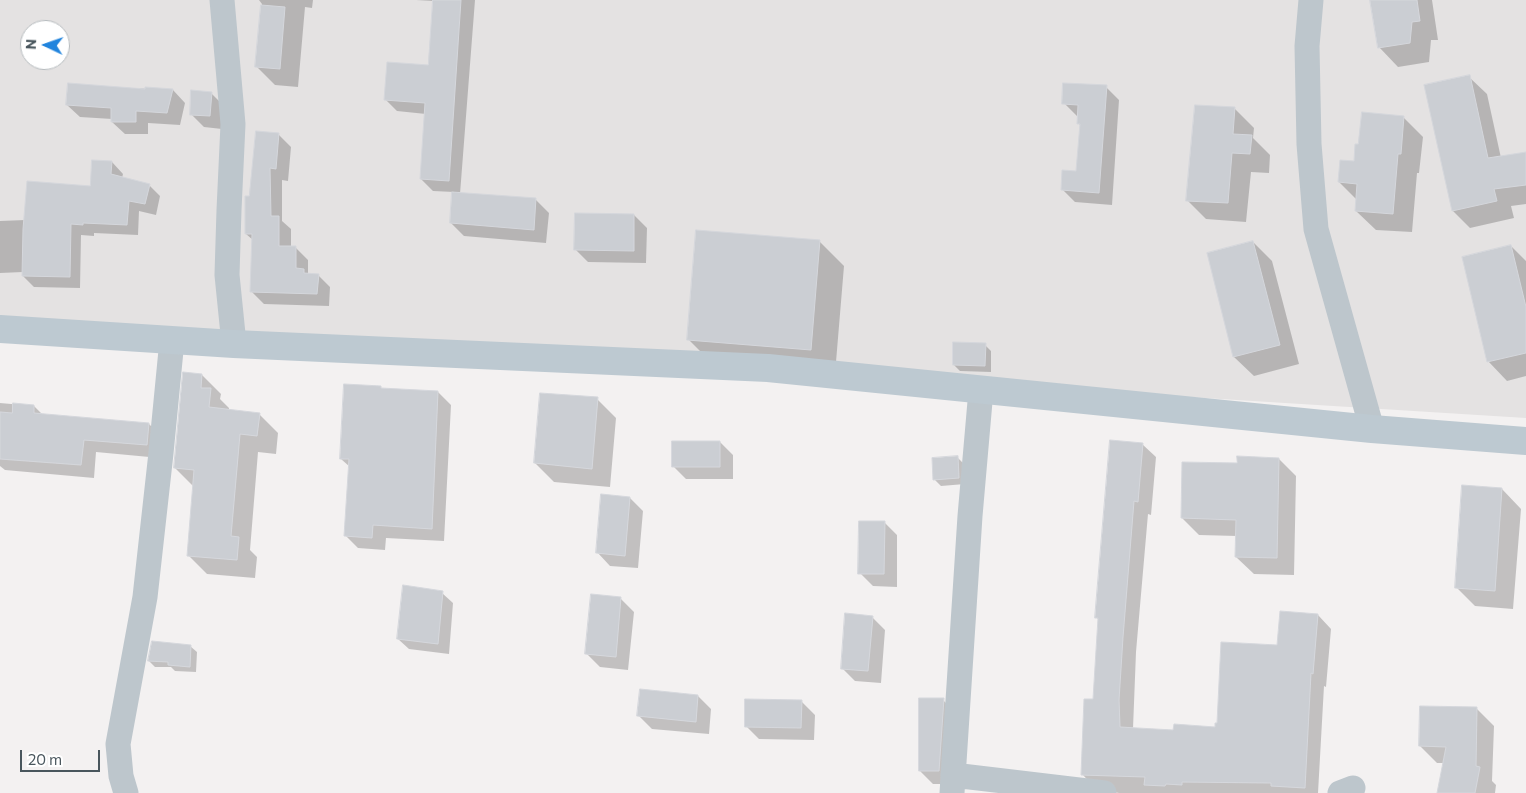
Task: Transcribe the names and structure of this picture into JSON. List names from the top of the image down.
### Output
{
  "scale_bar": "20 m",
  "north": "left"
}
